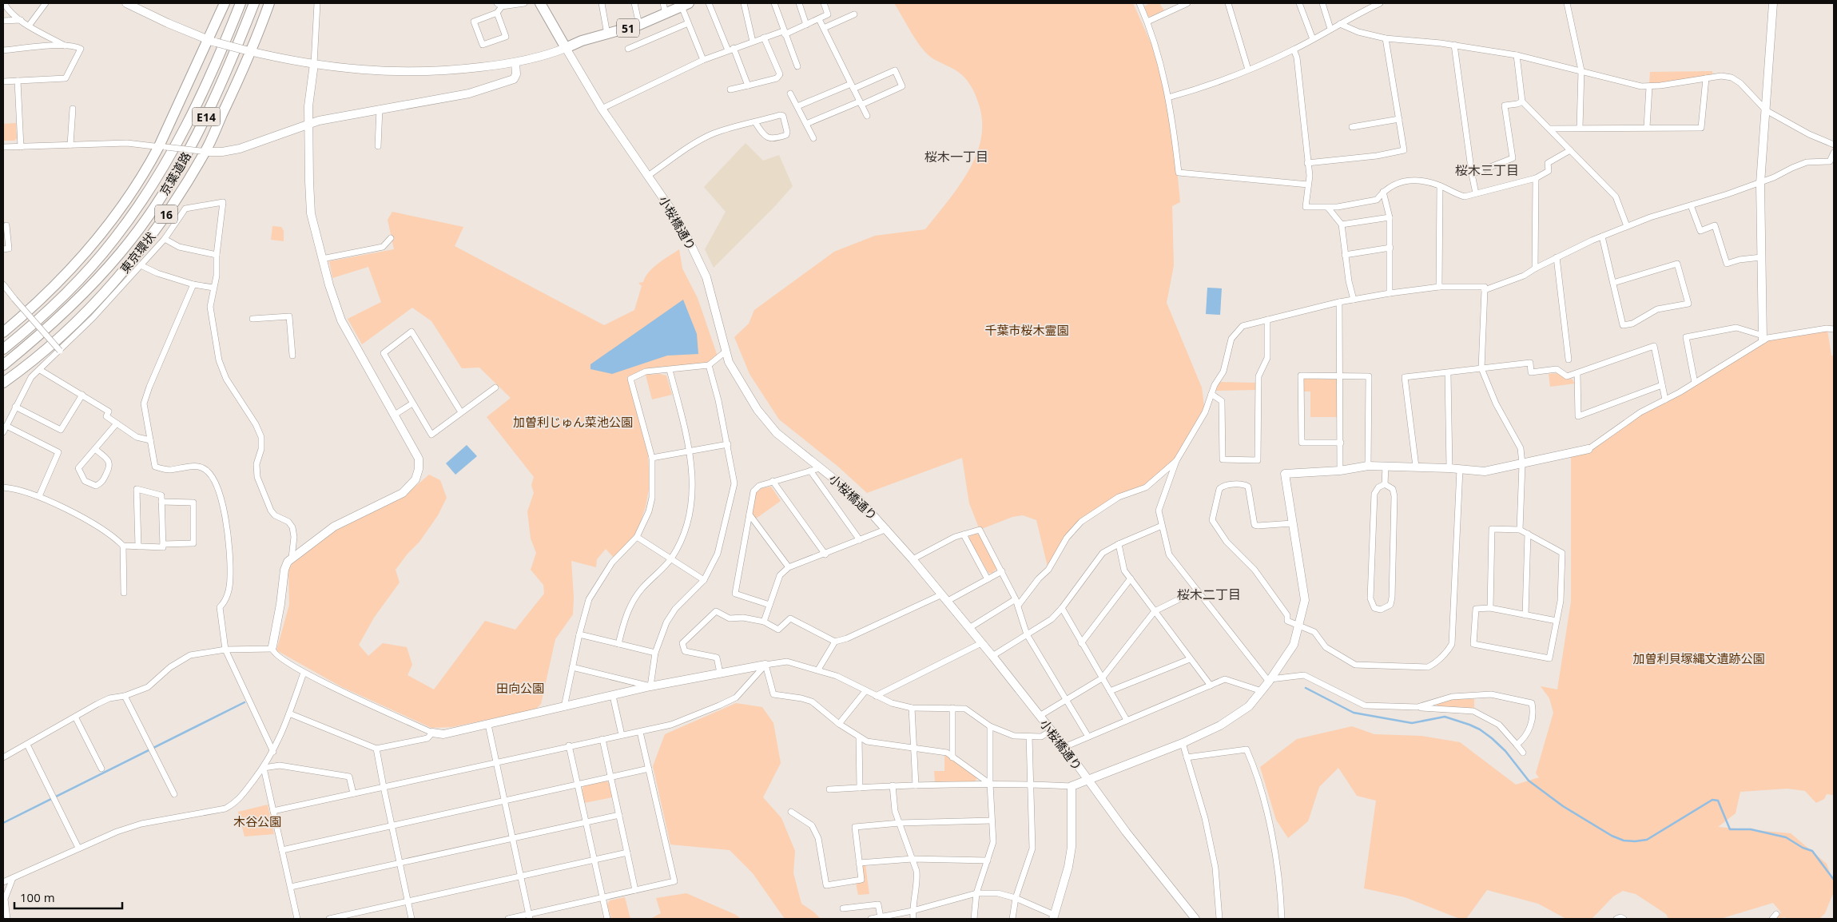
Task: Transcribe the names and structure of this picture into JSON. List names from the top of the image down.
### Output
{
  "streets": {
    "highway": [
      "51",
      "E14",
      "京葉道路",
      "16",
      "東京環状"
    ],
    "street": ["小桜橋通り"]
  },
  "crossings": [
    ["51", "小桜橋通り"]
  ],
  "districts": ["桜木一丁目", "桜木三丁目", "桜木二丁目"],
  "parks": [
    "千葉市桜木霊園",
    "加曽利じゅん菜池公園",
    "加曽利貝塚縄文遺跡公園",
    "田向公園",
    "木谷公園"
  ],
  "scale_bar": "100 m"
}
